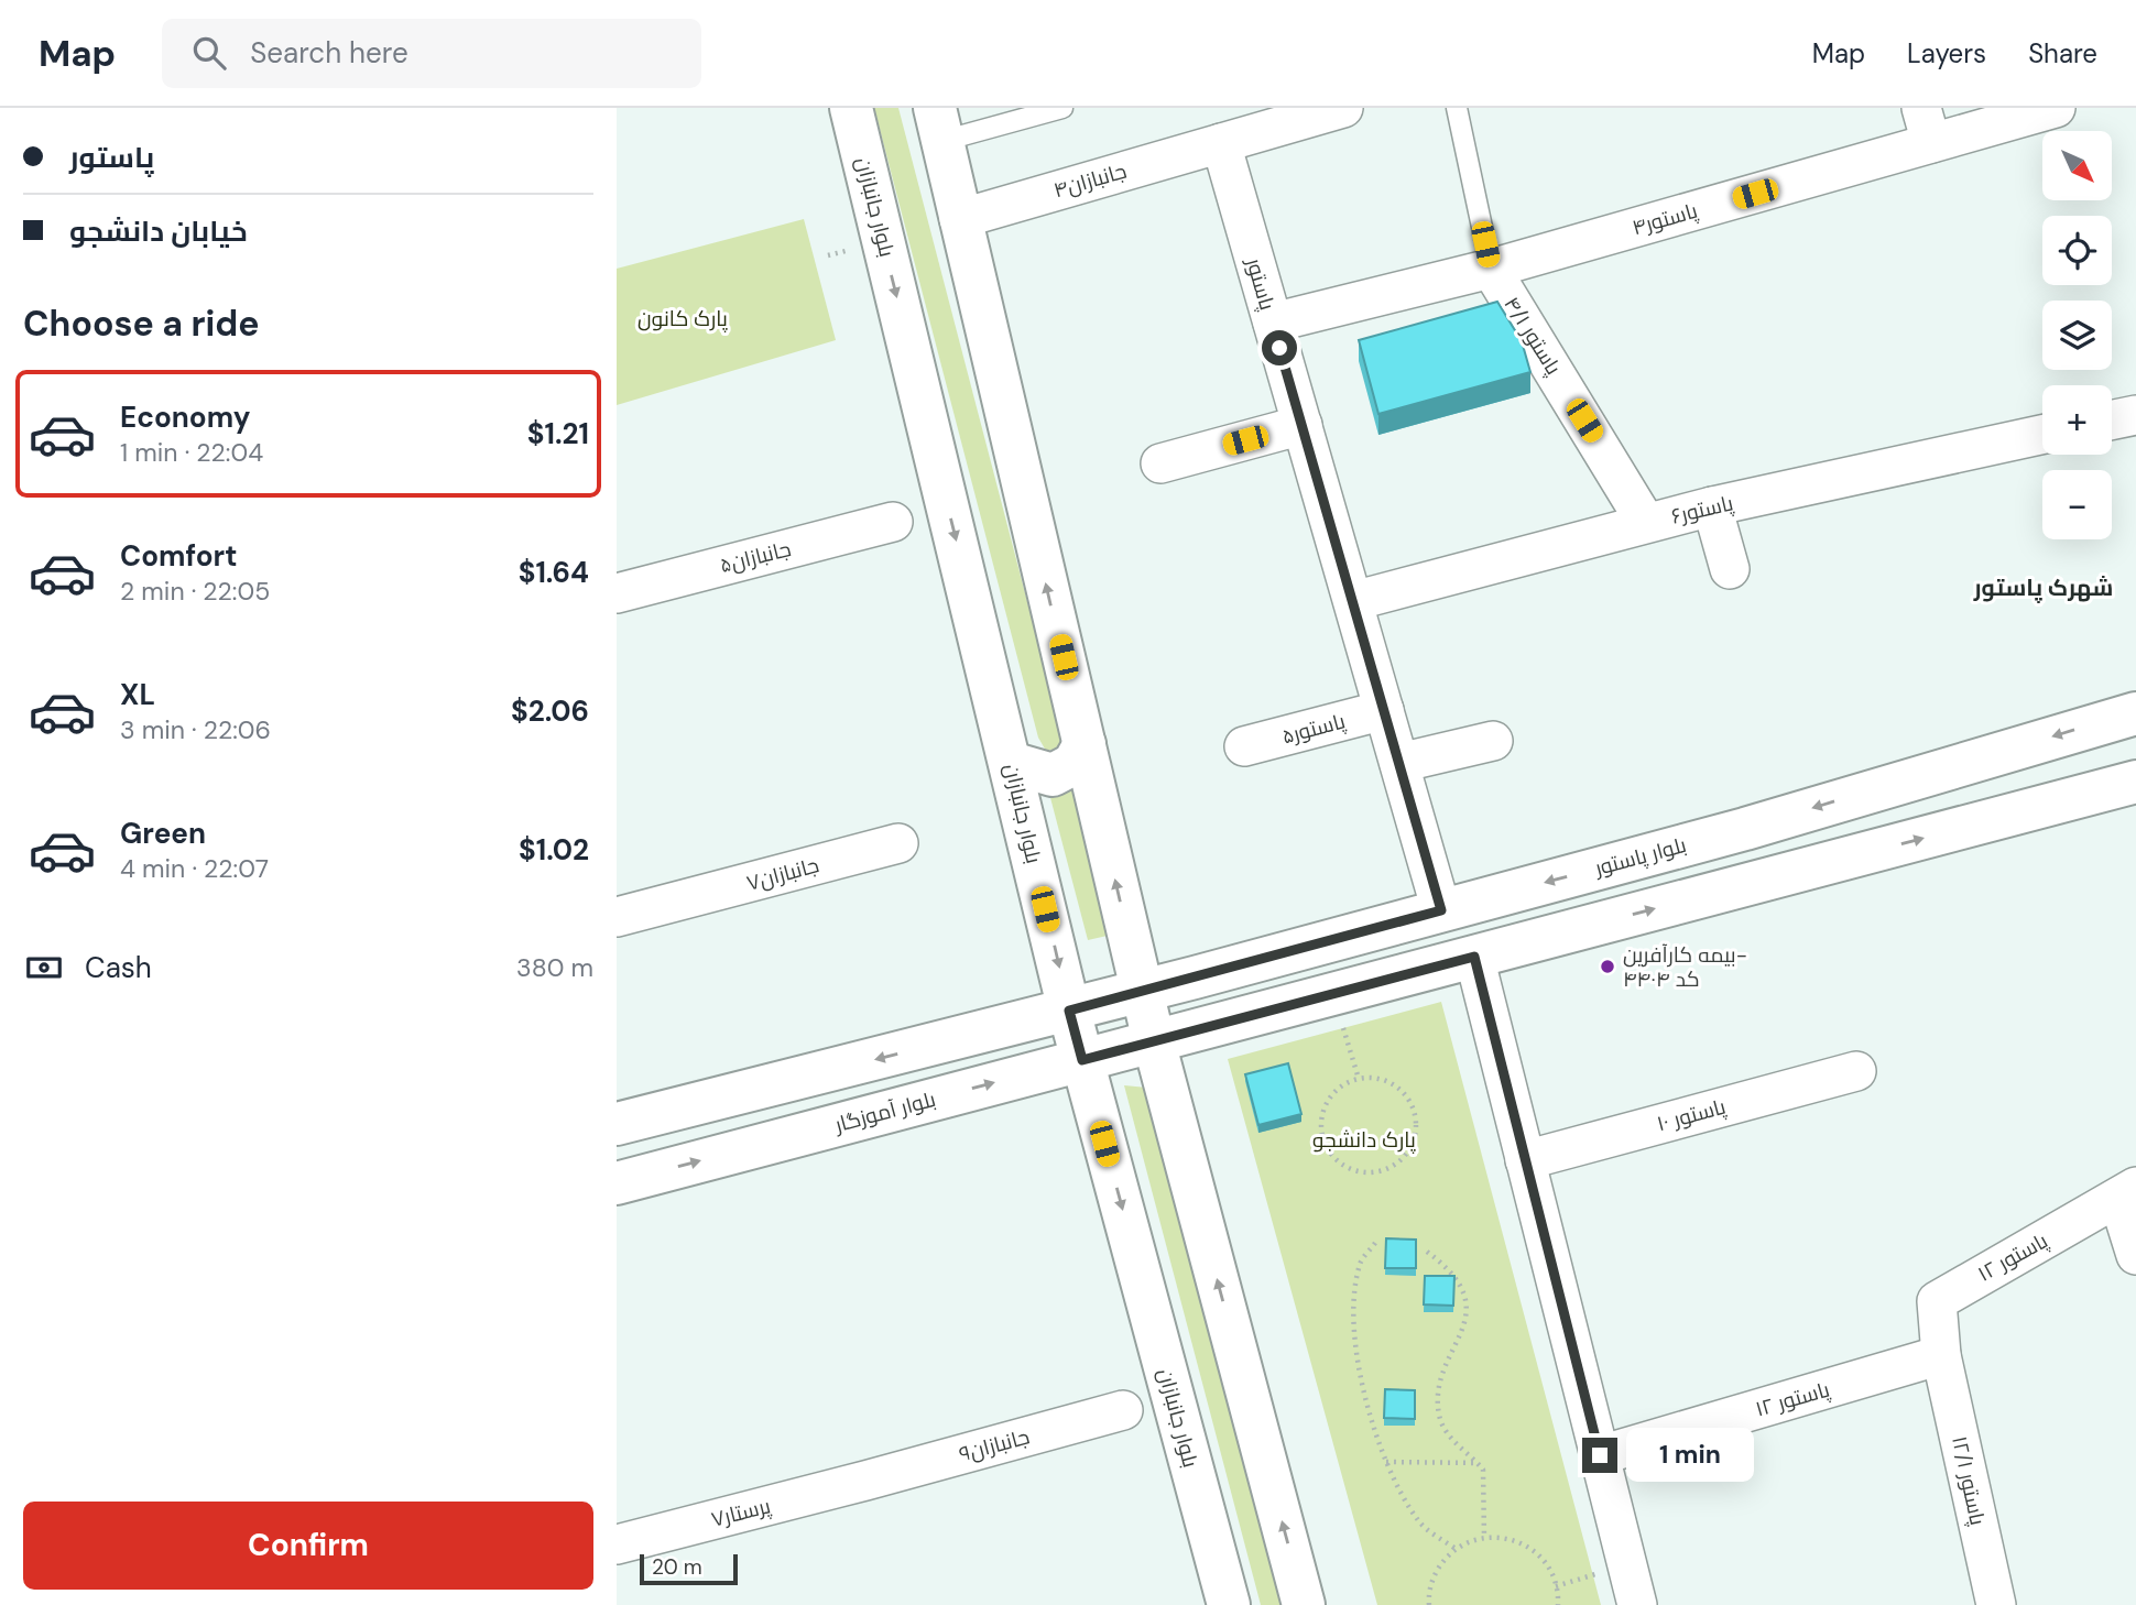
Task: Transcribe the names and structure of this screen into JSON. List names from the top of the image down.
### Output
{
  "streets": {
    "main road": ["بلوار جانبازان", "بلوار پاستور", "بلوار آموزگار"],
    "street": [
      "جانبازان۴",
      "پاستور۴",
      "پاستور",
      "پاستور ۴/۱",
      "پاستور۶",
      "جانبازان۵",
      "پاستور۵",
      "جانبازان۷",
      "پاستور ۱۰",
      "۱۲ پاستور",
      "پاستور ۱۲",
      "جانبازان۹",
      "پاستور ۱۲/۱",
      "پرستار۷"
    ]
  },
  "crossings": [
    ["جانبازان۴", "پاستور"],
    ["بلوار جانبازان", "بلوار آموزگار"],
    ["پاستور۴", "پاستور"],
    ["پاستور۴", "پاستور ۴/۱"],
    ["پاستور", "پاستور۶"],
    ["پاستور", "پاستور۵"],
    ["پاستور", "بلوار پاستور"],
    ["پاستور ۴/۱", "پاستور۶"],
    ["۱۲ پاستور", "پاستور ۱۲"],
    ["۱۲ پاستور", "پاستور ۱۲/۱"],
    ["پاستور ۱۲", "پاستور ۱۲/۱"],
    ["جانبازان۹", "پرستار۷"]
  ],
  "districts": ["شهرک پاستور"],
  "parks": ["پارک کانون", "پارک دانشجو"],
  "places": ["بیمه کارآفرین- کد ۴۴۰۴"],
  "scale_bar": "20 m",
  "north": "bottom right",
  "page": {
    "header": "Map",
    "search": "Search here",
    "nav": ["Map", "Layers", "Share"],
    "banner": ["پاستور", "خیابان دانشجو"],
    "map_buttons": ["+", "−"],
    "heading": "Choose a ride",
    "list": [
      {
        "name": "Economy",
        "note": "1 min · 22:04",
        "value": "$1.21"
      },
      {
        "name": "Comfort",
        "note": "2 min · 22:05",
        "value": "$1.64"
      },
      {
        "name": "XL",
        "note": "3 min · 22:06",
        "value": "$2.06"
      },
      {
        "name": "Green",
        "note": "4 min · 22:07",
        "value": "$1.02"
      }
    ],
    "pay": ["Cash", "380 m"],
    "bubble": "1 min",
    "buttons": "Confirm",
    "scale": "20 m"
  }
}
